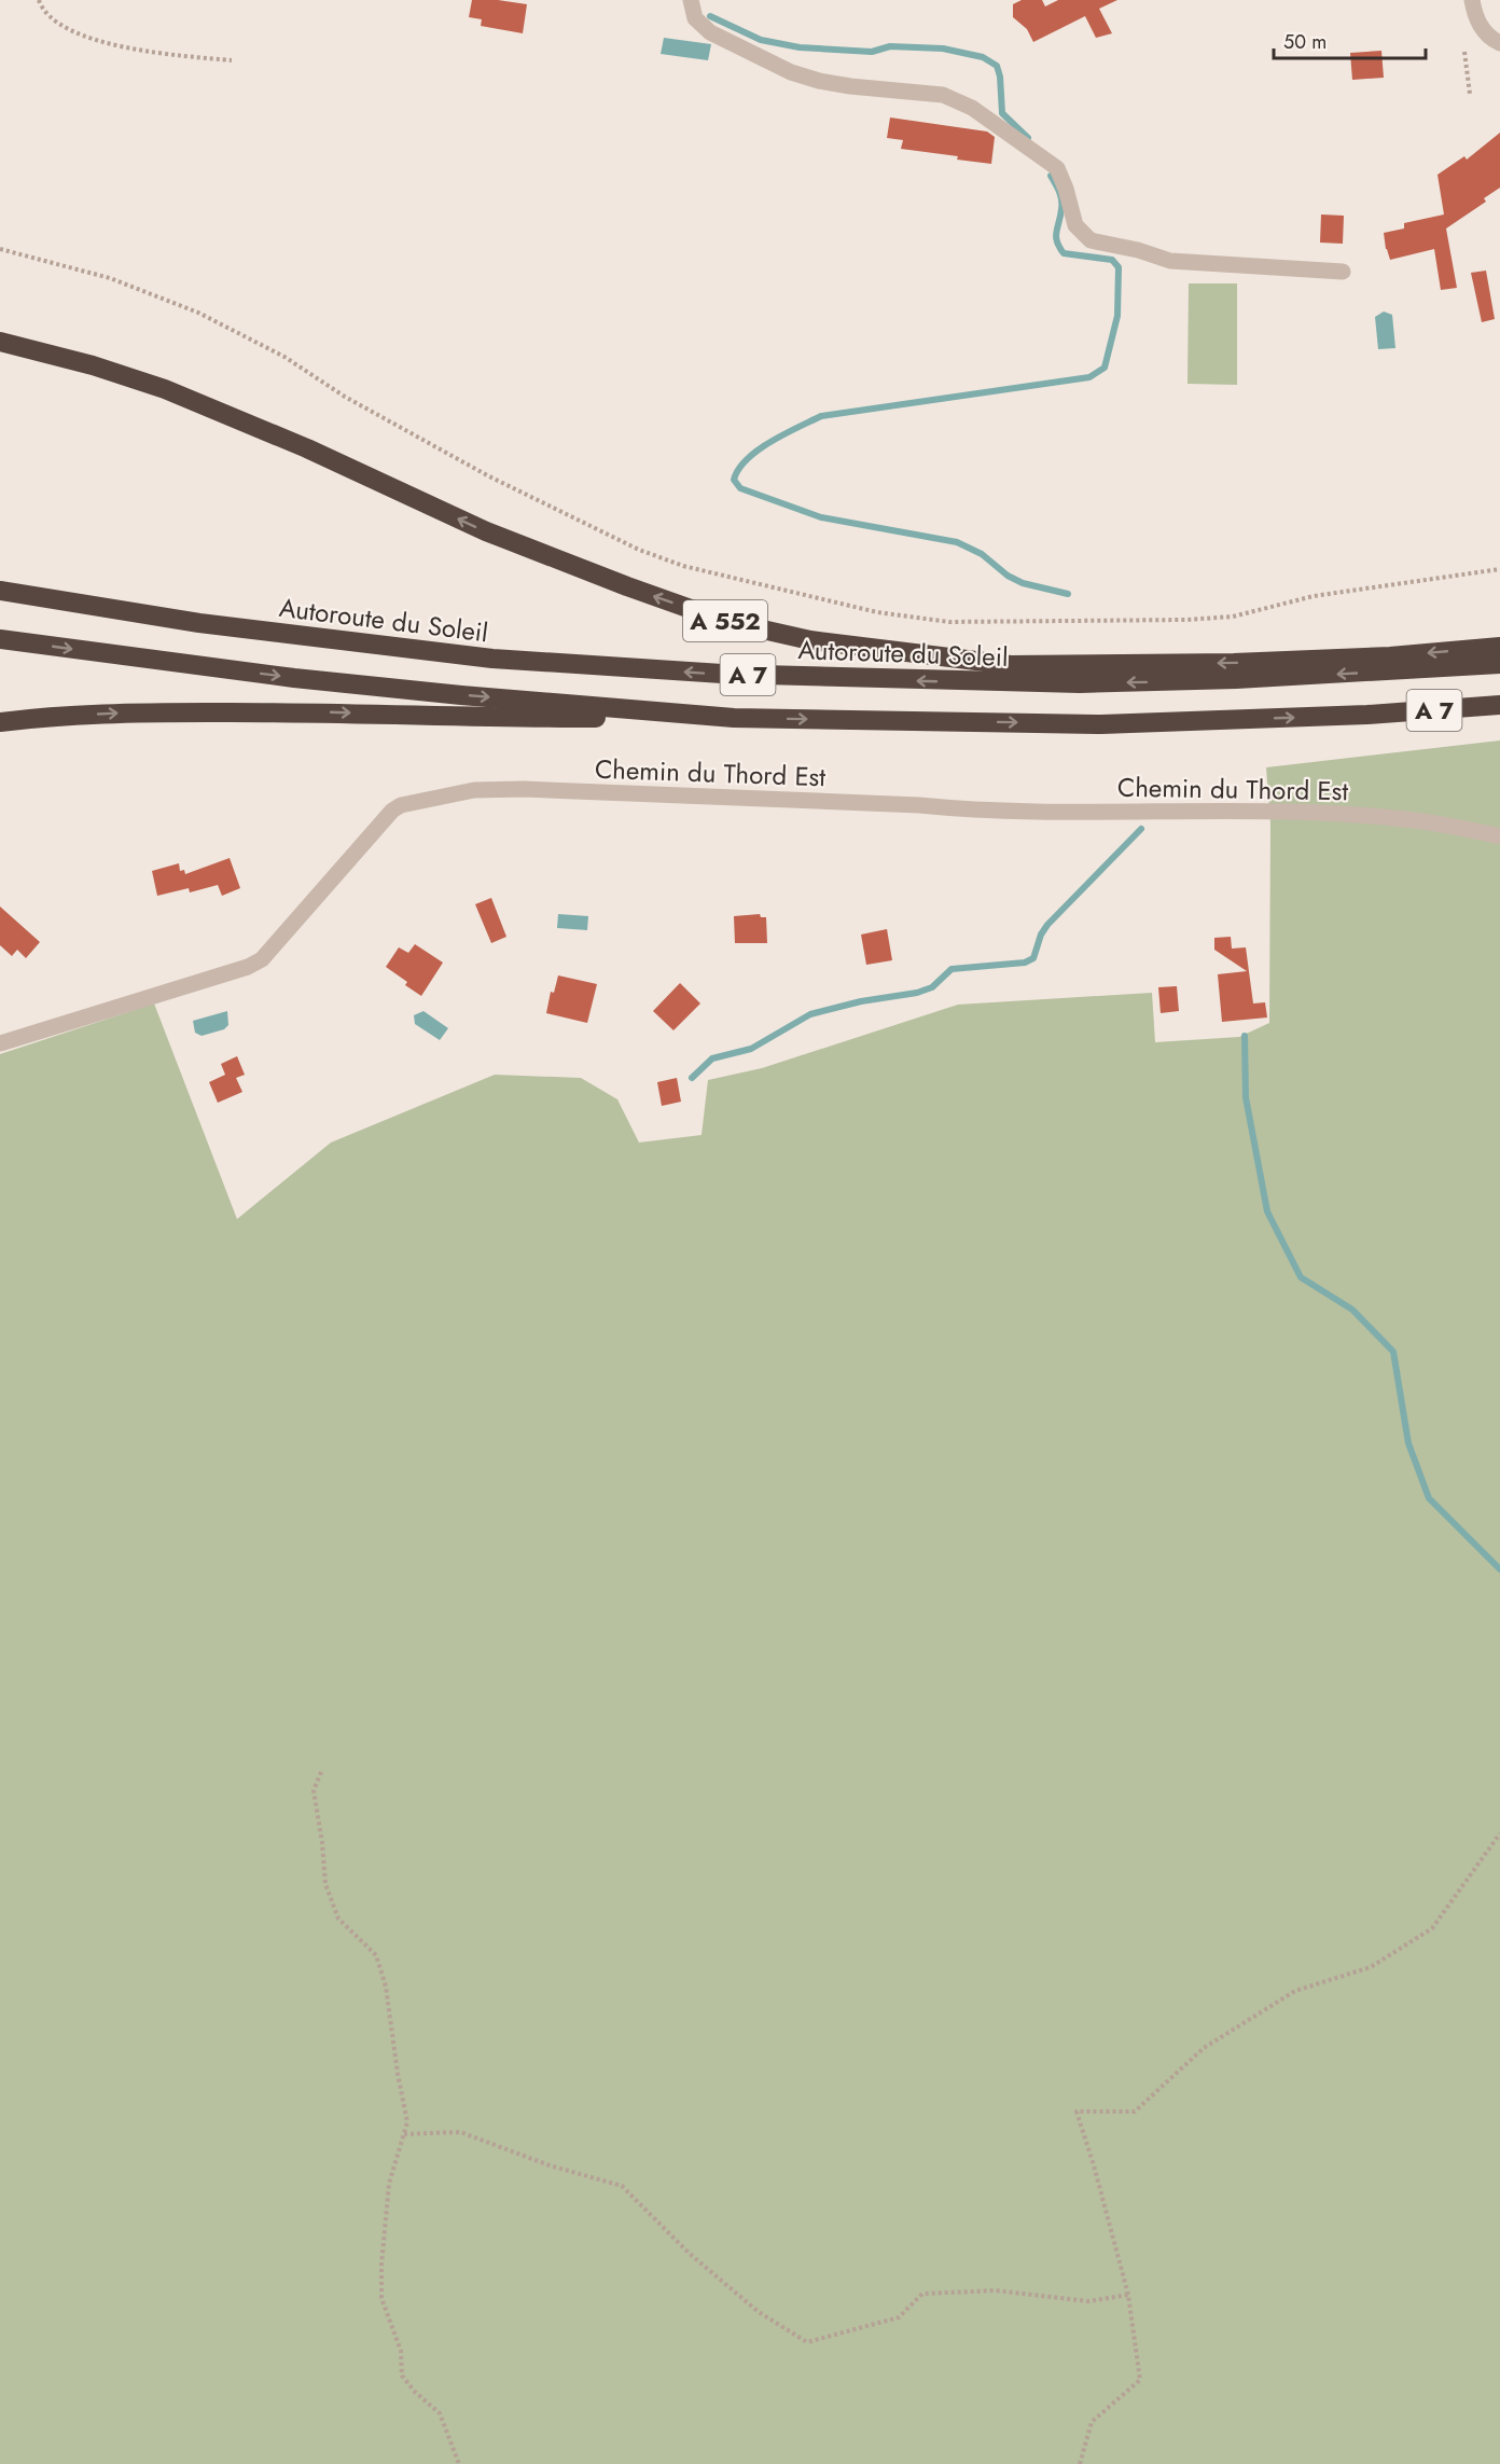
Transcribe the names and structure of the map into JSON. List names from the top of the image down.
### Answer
{
  "streets": {
    "highway": ["Autoroute du Soleil", "A 552", "A 7"],
    "street": ["Chemin du Thord Est"]
  },
  "scale_bar": "50 m"
}
